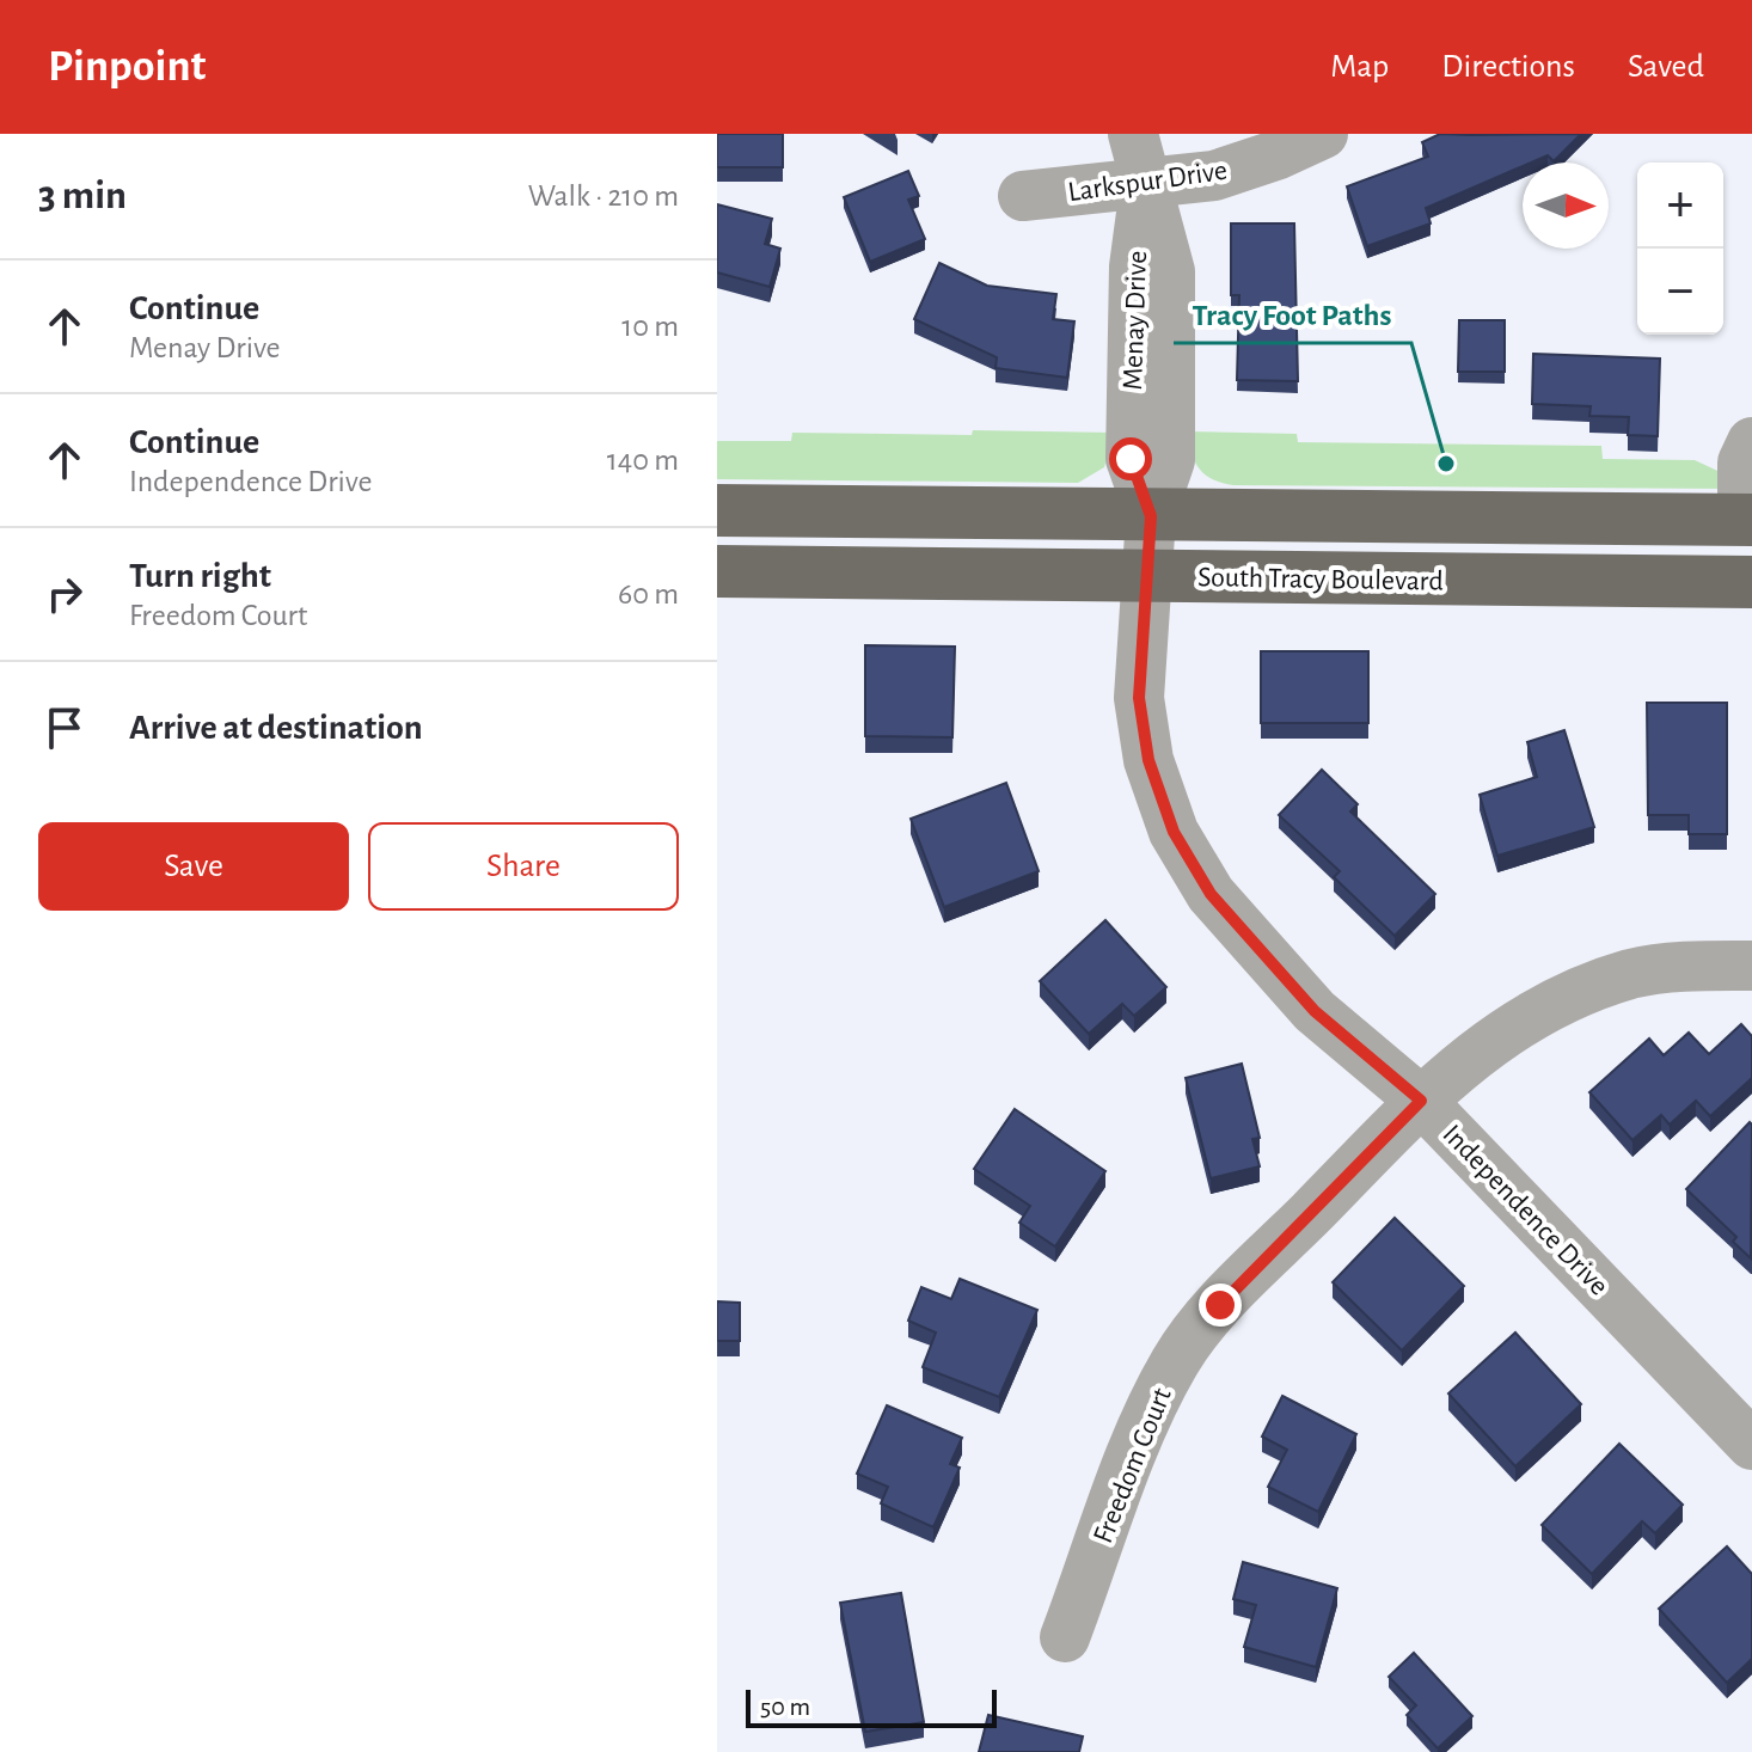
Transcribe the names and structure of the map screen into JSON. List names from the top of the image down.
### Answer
{
  "streets": {
    "main road": ["South Tracy Boulevard"],
    "street": [
      "Larkspur Drive",
      "Menay Drive",
      "Independence Drive",
      "Freedom Court"
    ]
  },
  "crossings": [
    ["Larkspur Drive", "Menay Drive"],
    ["Menay Drive", "Independence Drive"],
    ["South Tracy Boulevard", "Independence Drive"],
    ["Independence Drive", "Freedom Court"]
  ],
  "places": ["Tracy Foot Paths"],
  "scale_bar": "50 m",
  "north": "right",
  "page": {
    "header": "Pinpoint",
    "nav": ["Map", "Directions", "Saved"],
    "heading": ["3 min", "Walk · 210 m"],
    "map_buttons": ["+", "−"],
    "list": [
      ["Continue", "Menay Drive", "10 m"],
      ["Continue", "Independence Drive", "140 m"],
      ["Turn right", "Freedom Court", "60 m"],
      "Arrive at destination"
    ],
    "buttons": ["Save", "Share"],
    "scale": "50 m"
  }
}
